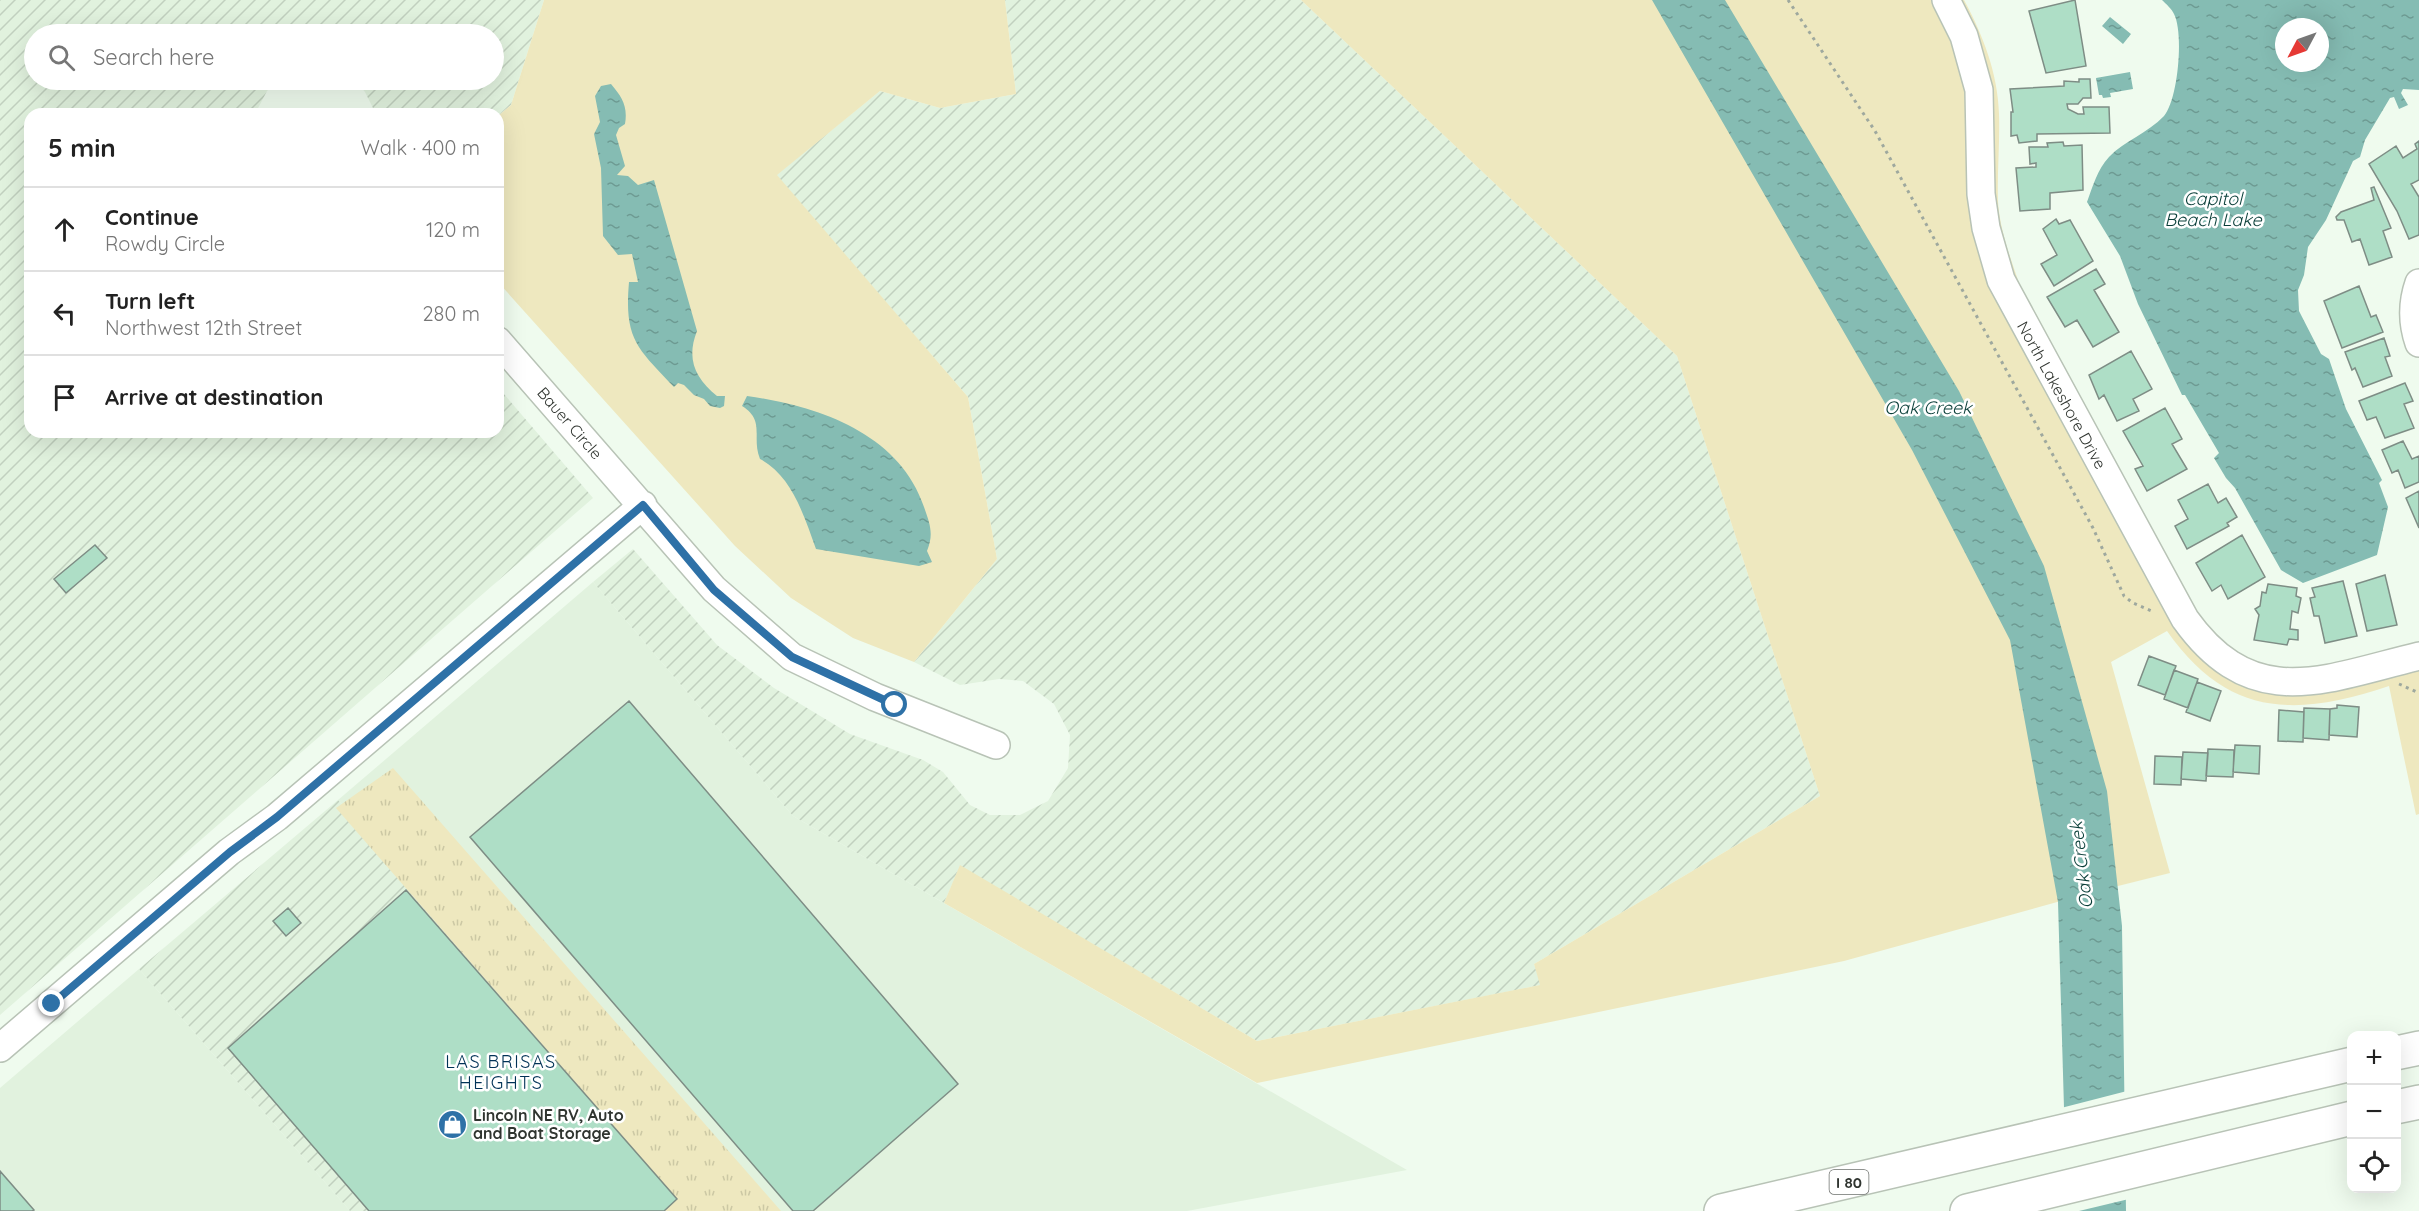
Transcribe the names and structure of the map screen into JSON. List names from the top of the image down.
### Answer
{
  "streets": {
    "highway": ["I 80"],
    "street": ["North Lakeshore Drive", "Bauer Circle"]
  },
  "districts": ["LAS BRISAS HEIGHTS"],
  "water": ["Capitol Beach Lake", "Oak Creek"],
  "places": {
    "shop": ["Lincoln NE RV, Auto and Boat Storage"]
  },
  "north": "bottom left",
  "page": {
    "search": "Search here",
    "heading": ["5 min", "Walk · 400 m"],
    "list": [
      ["Continue", "Rowdy Circle", "120 m"],
      ["Turn left", "Northwest 12th Street", "280 m"],
      "Arrive at destination"
    ],
    "map_buttons": ["+", "−"]
  }
}
